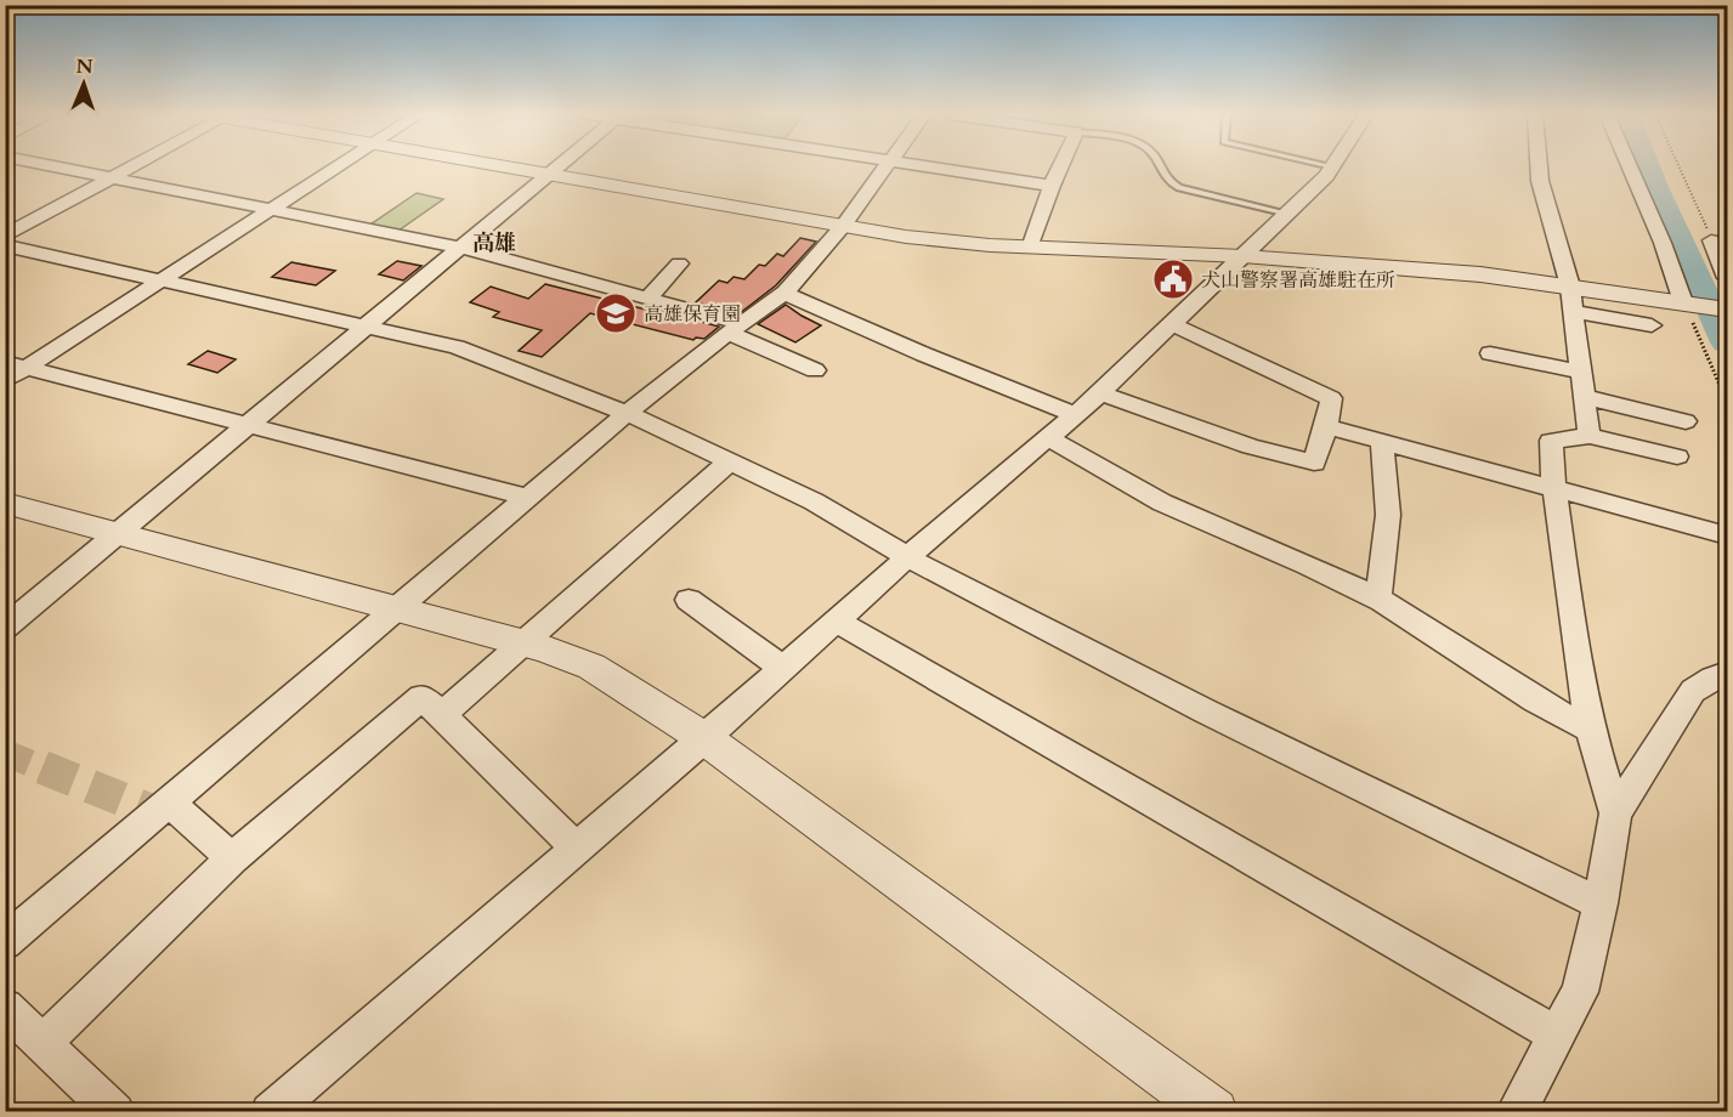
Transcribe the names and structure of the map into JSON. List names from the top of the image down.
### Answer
{
  "districts": ["高雄"],
  "places": {
    "public building": ["犬山警察署高雄駐在所"],
    "school or university": ["高雄保育園"]
  },
  "north": "top"
}
